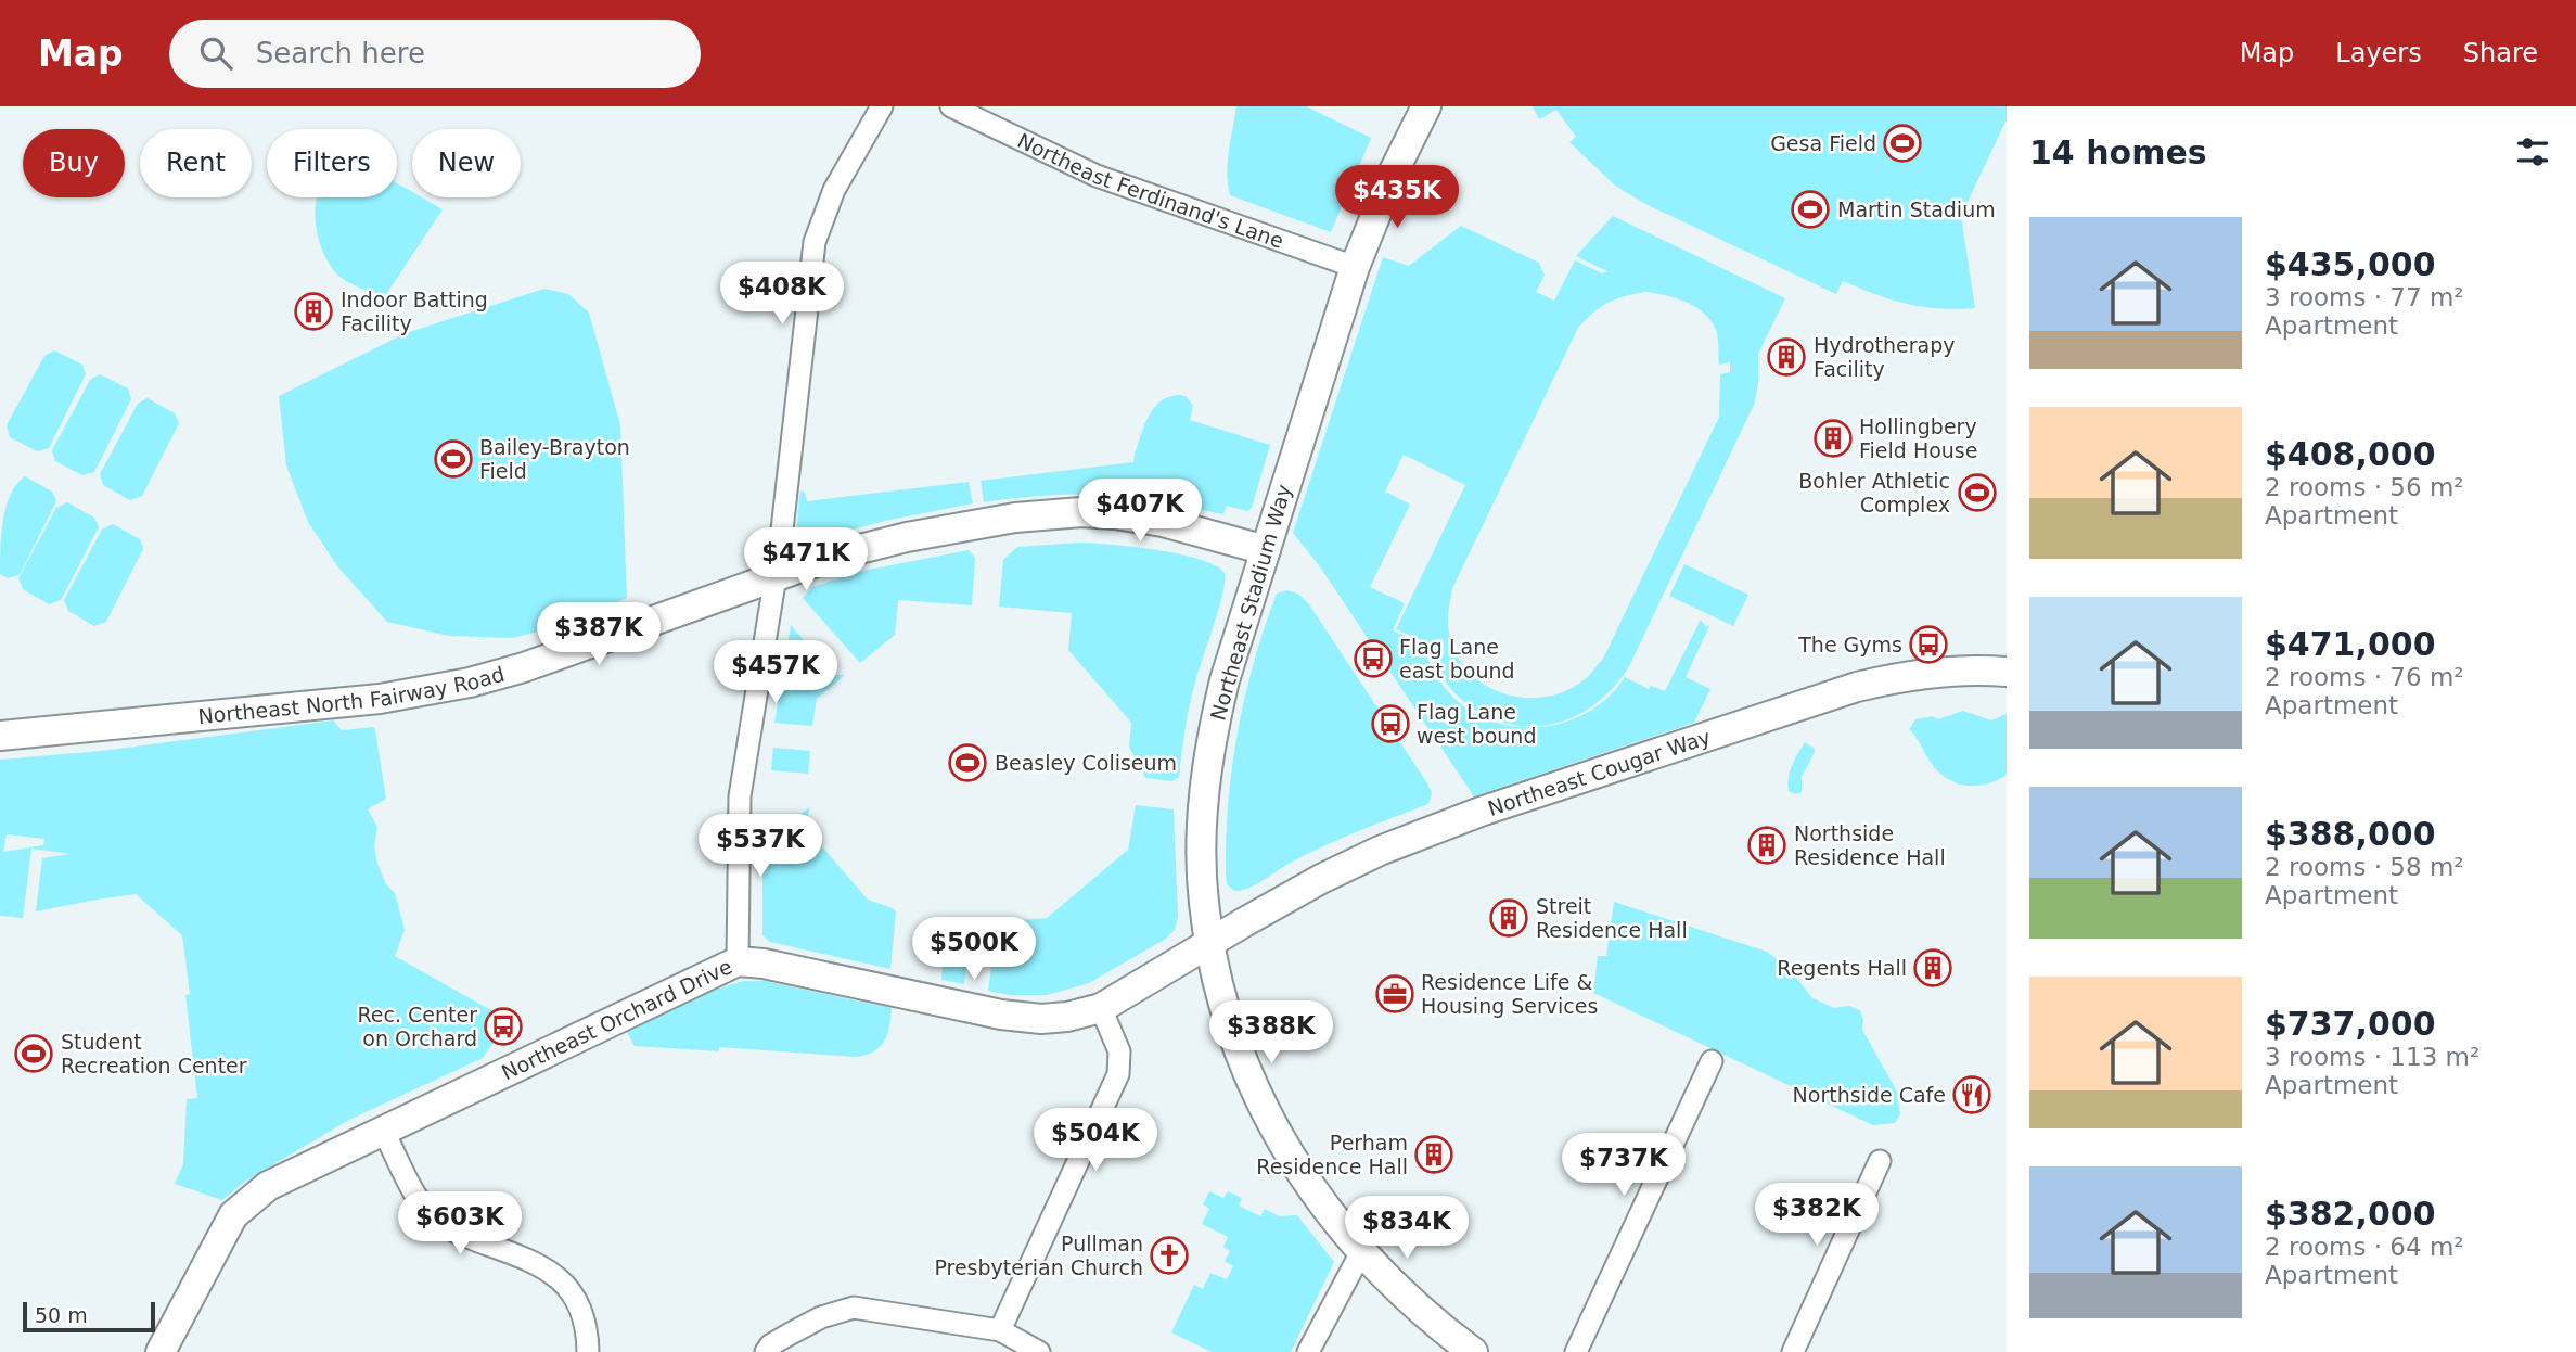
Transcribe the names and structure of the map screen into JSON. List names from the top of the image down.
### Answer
{
  "streets": {
    "street": [
      "Northeast Ferdinand's Lane",
      "Northeast Stadium Way",
      "Northeast North Fairway Road",
      "Northeast Cougar Way",
      "Northeast Orchard Drive"
    ]
  },
  "crossings": [
    ["Northeast Ferdinand's Lane", "Northeast Stadium Way"],
    ["Northeast Stadium Way", "Northeast North Fairway Road"],
    ["Northeast Stadium Way", "Northeast Cougar Way"],
    ["Northeast Stadium Way", "Northeast Orchard Drive"],
    ["Northeast Cougar Way", "Northeast Orchard Drive"]
  ],
  "places": {
    "sports": [
      "Gesa Field",
      "Martin Stadium",
      "Bailey-Brayton Field",
      "Bohler Athletic Complex",
      "Beasley Coliseum",
      "Student Recreation Center"
    ],
    "building": [
      "Indoor Batting Facility",
      "Hydrotherapy Facility",
      "Hollingbery Field House",
      "Northside Residence Hall",
      "Streit Residence Hall",
      "Regents Hall",
      "Perham Residence Hall"
    ],
    "bus stop": [
      "The Gyms",
      "Flag Lane east bound",
      "Flag Lane west bound",
      "Rec. Center on Orchard"
    ],
    "office": ["Residence Life & Housing Services"],
    "restaurant": ["Northside Cafe"],
    "church": ["Pullman Presbyterian Church"]
  },
  "scale_bar": "50 m",
  "page": {
    "header": "Map",
    "search": "Search here",
    "nav": ["Map", "Layers", "Share"],
    "heading": "14 homes",
    "chip": [
      "Buy",
      "Rent",
      "Filters",
      "New"
    ],
    "price": [
      "$435K",
      "$408K",
      "$407K",
      "$471K",
      "$387K",
      "$457K",
      "$537K",
      "$500K",
      "$388K",
      "$504K",
      "$737K",
      "$382K",
      "$603K",
      "$834K"
    ],
    "list": [
      {
        "name": "$435,000",
        "note": "3 rooms · 77 m² · Apartment"
      },
      {
        "name": "$408,000",
        "note": "2 rooms · 56 m² · Apartment"
      },
      {
        "name": "$471,000",
        "note": "2 rooms · 76 m² · Apartment"
      },
      {
        "name": "$388,000",
        "note": "2 rooms · 58 m² · Apartment"
      },
      {
        "name": "$737,000",
        "note": "3 rooms · 113 m² · Apartment"
      },
      {
        "name": "$382,000",
        "note": "2 rooms · 64 m² · Apartment"
      }
    ],
    "scale": "50 m"
  }
}
